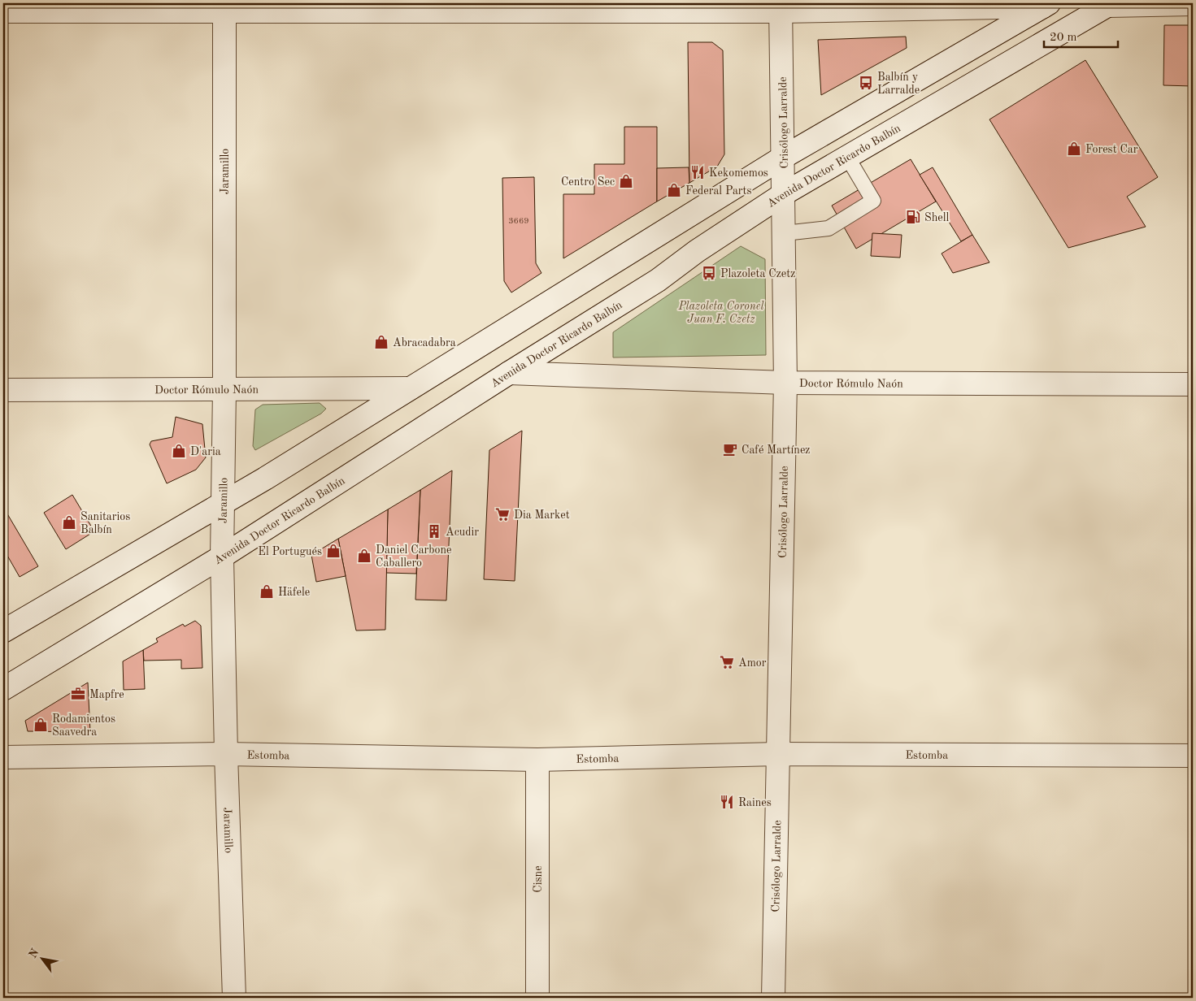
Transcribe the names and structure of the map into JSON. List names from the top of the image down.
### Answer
{
  "streets": {
    "street": [
      "Crisólogo Larralde",
      "Avenida Doctor Ricardo Balbín",
      "Jaramillo",
      "Doctor Rómulo Naón",
      "Estomba",
      "Cisne"
    ]
  },
  "crossings": [
    ["Crisólogo Larralde", "Avenida Doctor Ricardo Balbín"],
    ["Crisólogo Larralde", "Doctor Rómulo Naón"],
    ["Crisólogo Larralde", "Estomba"],
    ["Avenida Doctor Ricardo Balbín", "Jaramillo"],
    ["Avenida Doctor Ricardo Balbín", "Doctor Rómulo Naón"],
    ["Jaramillo", "Doctor Rómulo Naón"],
    ["Jaramillo", "Estomba"],
    ["Estomba", "Cisne"]
  ],
  "parks": ["Plazoleta Coronel Juan F. Czetz"],
  "places": {
    "bus stop": ["Balbín y Larralde", "Plazoleta Czetz"],
    "shop": [
      "Forest Car",
      "Centro Sec",
      "Federal Parts",
      "Abracadabra",
      "D'aria",
      "Sanitarios Balbín",
      "El Portugués",
      "Daniel Carbone Caballero",
      "Häfele",
      "Rodamientos Saavedra"
    ],
    "restaurant": ["Kekomemos", "Raines"],
    "fuel station": ["Shell"],
    "cafe": ["Café Martínez"],
    "supermarket": ["Dia Market", "Amor"],
    "building": ["Acudir"],
    "office": ["Mapfre"]
  },
  "house_numbers": ["3669"],
  "scale_bar": "20 m",
  "north": "top left"
}
